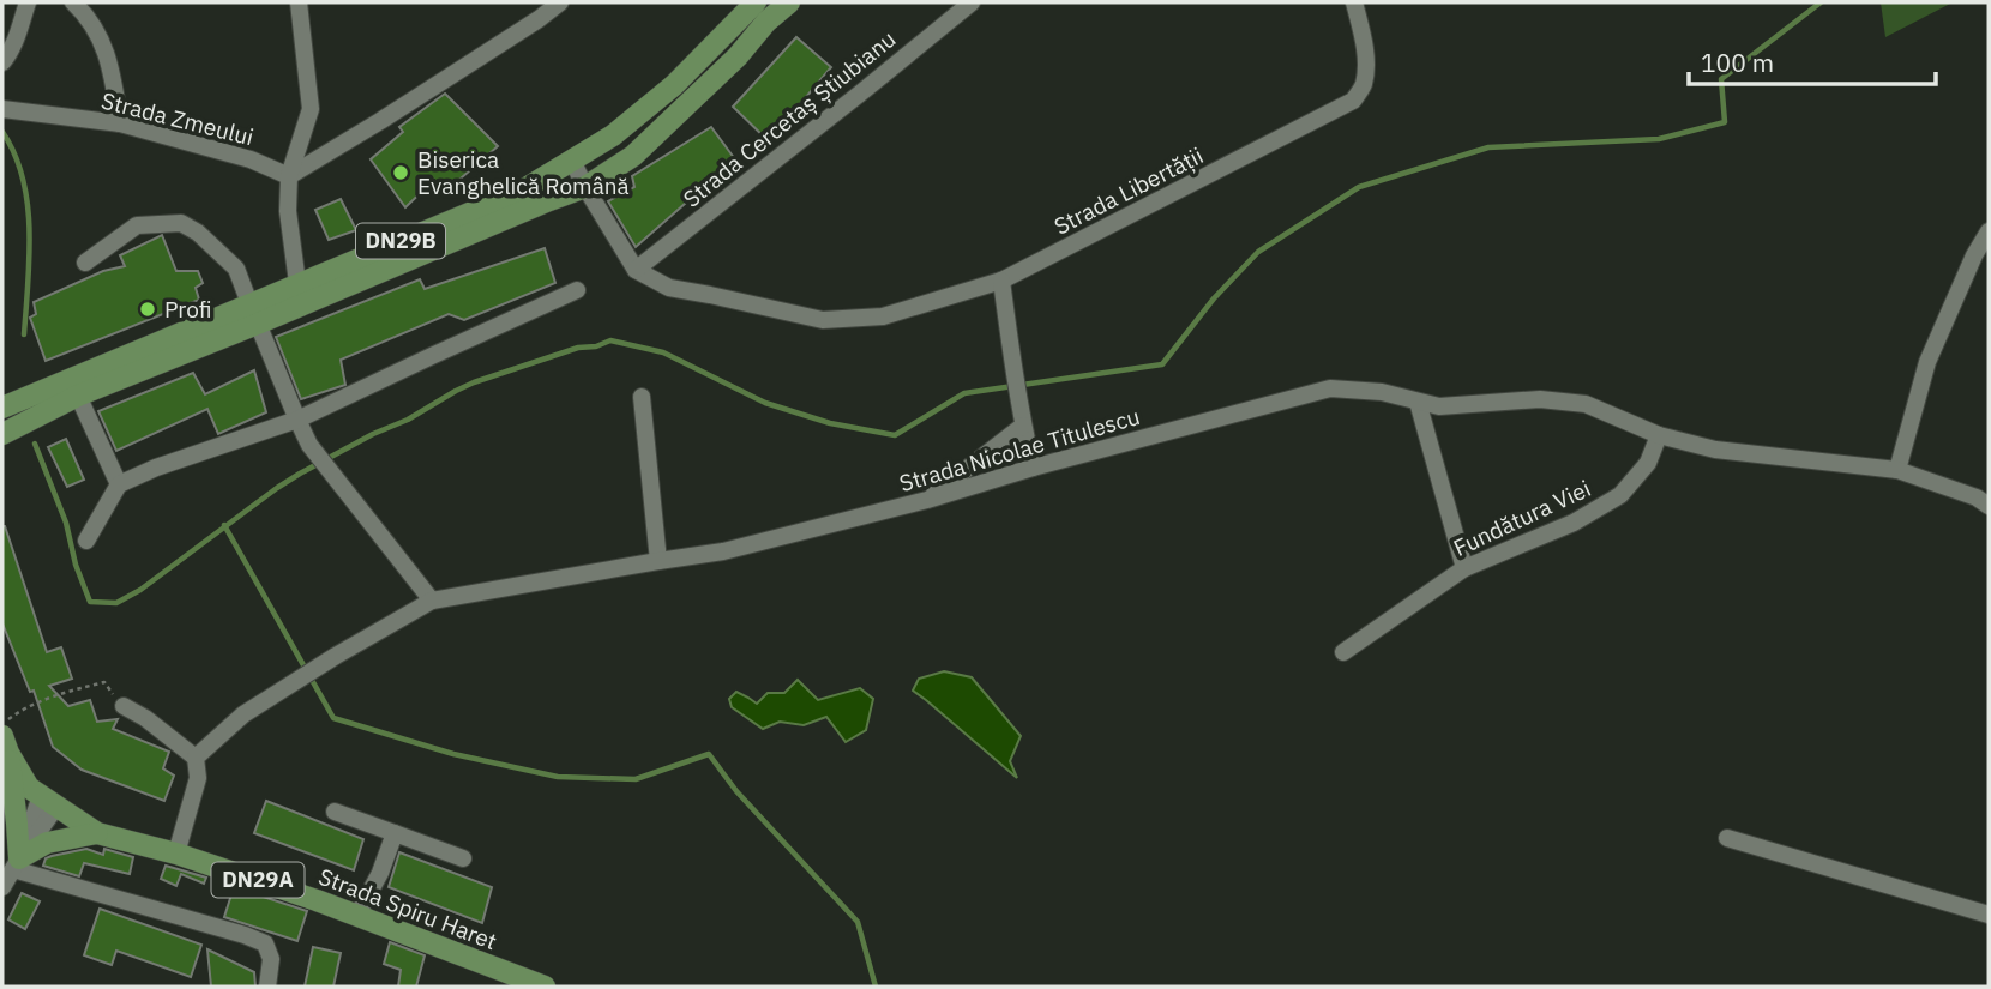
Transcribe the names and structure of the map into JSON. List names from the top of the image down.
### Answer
{
  "streets": {
    "main road": ["DN29B", "DN29A", "Strada Spiru Haret"],
    "street": [
      "Strada Zmeului",
      "Strada Cercetaș Știubianu",
      "Strada Libertății",
      "Strada Nicolae Titulescu",
      "Fundătura Viei"
    ]
  },
  "crossings": [
    ["Strada Cercetaș Știubianu", "Strada Libertății"],
    ["Strada Nicolae Titulescu", "Fundătura Viei"]
  ],
  "places": ["Biserica Evanghelică Română", "Profi"],
  "scale_bar": "100 m"
}
